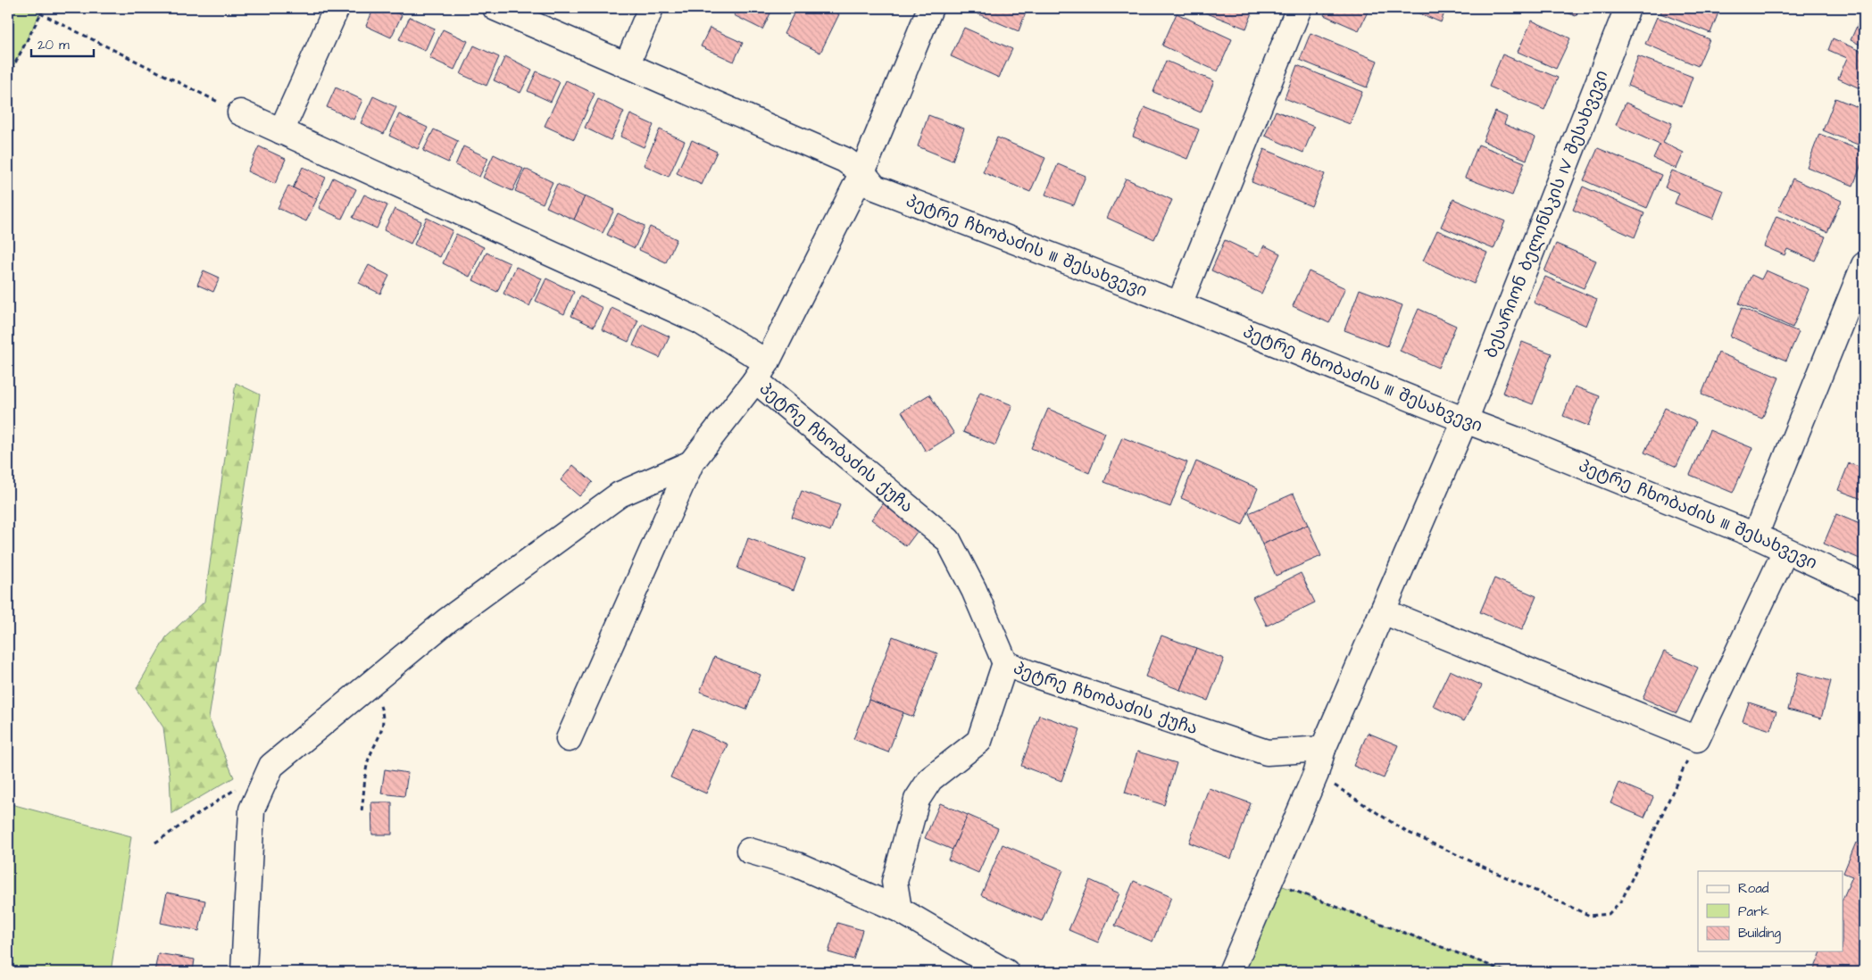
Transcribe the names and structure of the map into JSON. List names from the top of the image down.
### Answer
{
  "streets": {
    "street": ["ბესარიონ ბელინსკის IV შესახვევი", "პეტრე ჩხობაძის III შესახვევი", "პეტრე ჩხობაძის ქუჩა"]
  },
  "crossings": [
    ["ბესარიონ ბელინსკის IV შესახვევი", "პეტრე ჩხობაძის III შესახვევი"],
    ["პეტრე ჩხობაძის III შესახვევი", "პეტრე ჩხობაძის ქუჩა"]
  ],
  "legend": ["Road", "Park", "Building"],
  "scale_bar": "20 m"
}
